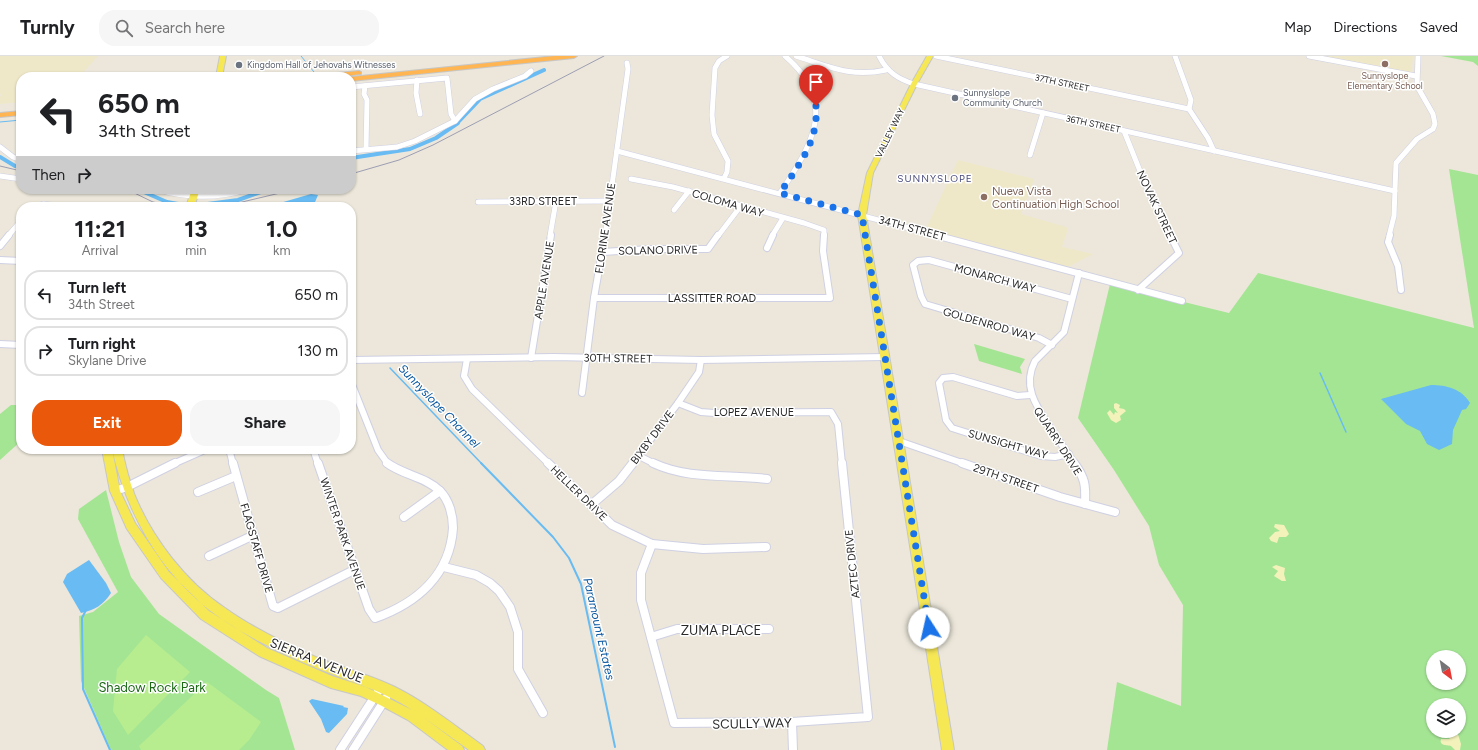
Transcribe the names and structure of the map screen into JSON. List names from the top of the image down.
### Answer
{
  "streets": {
    "main road": ["VALLEY WAY", "SIERRA AVENUE"],
    "street": [
      "37TH STREET",
      "36TH STREET",
      "33RD STREET",
      "COLOMA WAY",
      "NOVAK STREET",
      "FLORINE AVENUE",
      "34TH STREET",
      "SOLANO DRIVE",
      "MONARCH WAY",
      "APPLE AVENUE",
      "LASSITTER ROAD",
      "GOLDENROD WAY",
      "30TH STREET",
      "LOPEZ AVENUE",
      "BIXBY DRIVE",
      "QUARRY DRIVE",
      "SUNSIGHT WAY",
      "29TH STREET",
      "HELLER DRIVE",
      "WINTER PARK AVENUE",
      "FLAGSTAFF DRIVE",
      "AZTEC DRIVE",
      "ZUMA PLACE",
      "SCULLY WAY"
    ]
  },
  "crossings": [
    ["36TH STREET", "VALLEY WAY"],
    ["36TH STREET", "NOVAK STREET"],
    ["VALLEY WAY", "34TH STREET"],
    ["VALLEY WAY", "30TH STREET"],
    ["VALLEY WAY", "29TH STREET"],
    ["33RD STREET", "FLORINE AVENUE"],
    ["33RD STREET", "APPLE AVENUE"],
    ["COLOMA WAY", "SOLANO DRIVE"],
    ["COLOMA WAY", "LASSITTER ROAD"],
    ["NOVAK STREET", "34TH STREET"],
    ["FLORINE AVENUE", "34TH STREET"],
    ["FLORINE AVENUE", "SOLANO DRIVE"],
    ["FLORINE AVENUE", "LASSITTER ROAD"],
    ["FLORINE AVENUE", "30TH STREET"],
    ["34TH STREET", "QUARRY DRIVE"],
    ["MONARCH WAY", "GOLDENROD WAY"],
    ["MONARCH WAY", "QUARRY DRIVE"],
    ["APPLE AVENUE", "30TH STREET"],
    ["GOLDENROD WAY", "QUARRY DRIVE"],
    ["30TH STREET", "BIXBY DRIVE"],
    ["30TH STREET", "HELLER DRIVE"],
    ["LOPEZ AVENUE", "BIXBY DRIVE"],
    ["LOPEZ AVENUE", "AZTEC DRIVE"],
    ["BIXBY DRIVE", "HELLER DRIVE"],
    ["QUARRY DRIVE", "SUNSIGHT WAY"],
    ["QUARRY DRIVE", "29TH STREET"],
    ["WINTER PARK AVENUE", "FLAGSTAFF DRIVE"],
    ["AZTEC DRIVE", "SCULLY WAY"],
    ["ZUMA PLACE", "SCULLY WAY"]
  ],
  "districts": ["SUNNYSLOPE"],
  "water": ["Sunnyslope Channel", "Paramount Estates"],
  "parks": ["Shadow Rock Park"],
  "places": [
    "Sunnyslope Elementary School",
    "Kingdom Hall of Jehovahs Witnesses",
    "Sunnyslope Community Church",
    "Nueva Vista Continuation High School"
  ],
  "north": "bottom right",
  "page": {
    "header": "Turnly",
    "search": "Search here",
    "nav": ["Map", "Directions", "Saved"],
    "turn": ["650 m", "34th Street"],
    "then": "Then",
    "eta": [
      "11:21",
      "Arrival",
      "13",
      "min",
      "1.0",
      "km"
    ],
    "list": [
      {
        "name": "Turn left",
        "note": "34th Street",
        "value": "650 m"
      },
      {
        "name": "Turn right",
        "note": "Skylane Drive",
        "value": "130 m"
      }
    ],
    "buttons": ["Exit", "Share"]
  }
}
